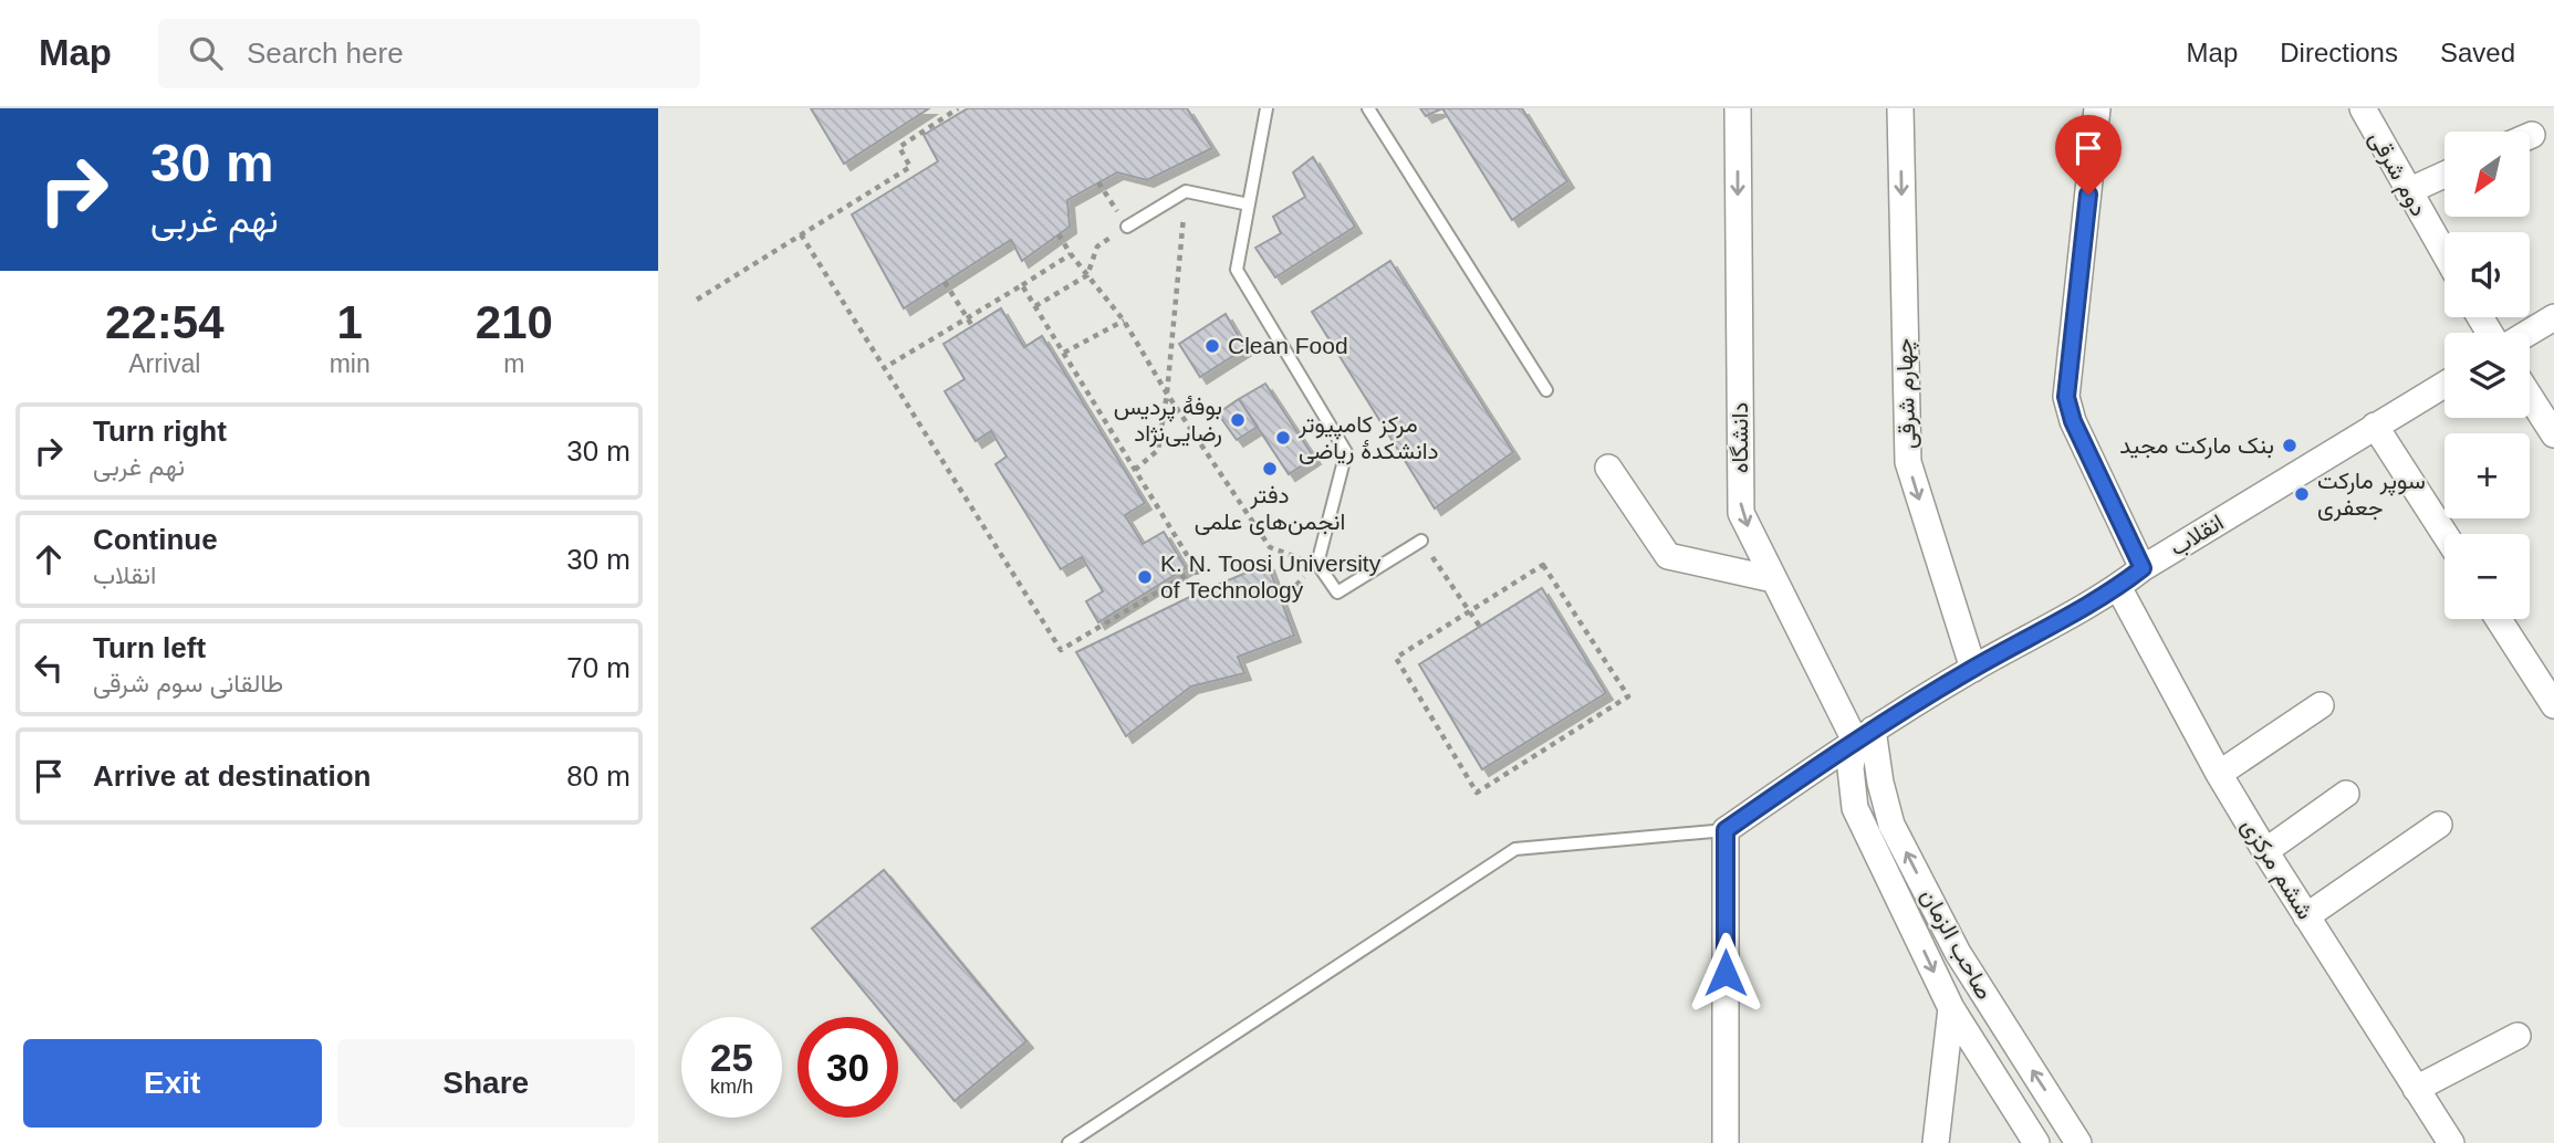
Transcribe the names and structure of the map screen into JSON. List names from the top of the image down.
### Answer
{
  "streets": {
    "street": [
      "دوم شرقی",
      "چهارم شرقی",
      "دانشگاه",
      "انقلاب",
      "ششم مرکزی",
      "صاحب الزمان"
    ]
  },
  "crossings": [
    ["چهارم شرقی", "انقلاب"],
    ["دانشگاه", "انقلاب"],
    ["دانشگاه", "صاحب الزمان"],
    ["انقلاب", "ششم مرکزی"],
    ["انقلاب", "صاحب الزمان"]
  ],
  "one_way": ["دانشگاه"],
  "places": [
    "Clean Food",
    "بوفهٔ پردیس رضایی‌نژاد",
    "مرکز کامپیوتر دانشکدهٔ ریاضی",
    "بنک‌ مارکت مجید",
    "دفتر انجمن‌های علمی",
    "سوپر مارکت جعفری",
    "K. N. Toosi University of Technology"
  ],
  "north": "bottom left",
  "page": {
    "header": "Map",
    "search": "Search here",
    "nav": ["Map", "Directions", "Saved"],
    "turn": ["30 m", "نهم غربی"],
    "map_buttons": ["+", "−"],
    "eta": [
      "22:54",
      "Arrival",
      "1",
      "min",
      "210",
      "m"
    ],
    "list": [
      {
        "name": "Turn right",
        "note": "نهم غربی",
        "value": "30 m"
      },
      {
        "name": "Continue",
        "note": "انقلاب",
        "value": "30 m"
      },
      {
        "name": "Turn left",
        "note": "طالقانی سوم شرقی",
        "value": "70 m"
      },
      {
        "name": "Arrive at destination",
        "value": "80 m"
      }
    ],
    "speed": "25 km/h",
    "limit": "30",
    "buttons": ["Exit", "Share"]
  }
}
